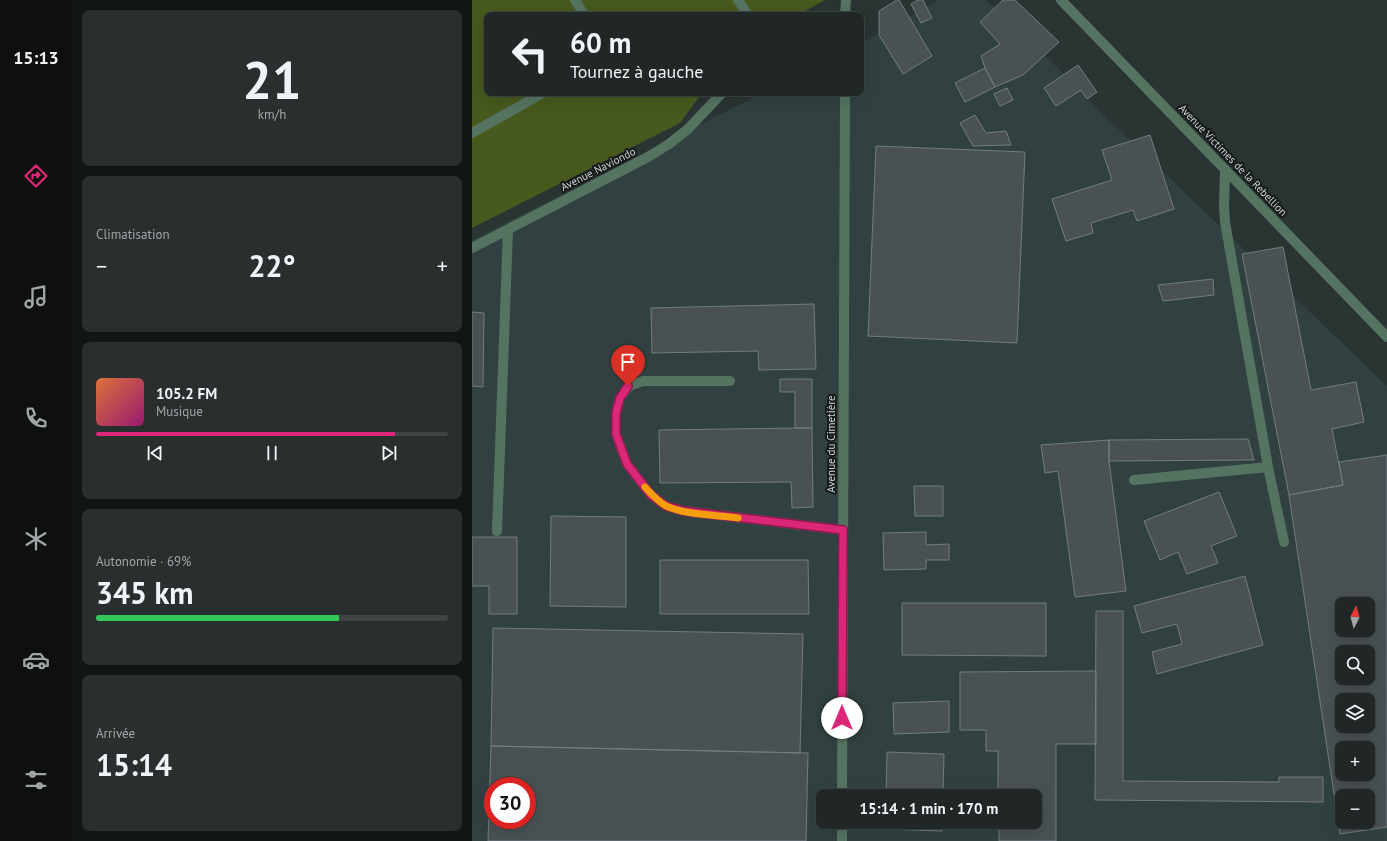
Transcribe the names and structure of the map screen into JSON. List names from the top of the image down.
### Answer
{
  "streets": {
    "street": ["Avenue Victimes de la Rebellion", "Avenue Naviondo", "Avenue du Cimetière"]
  },
  "north": "top",
  "page": {
    "tabs": "15:13",
    "tile": [
      ["21", "km/h"],
      "Climatisation",
      ["Autonomie · 69%", "345 km"],
      ["Arrivée", "15:14"]
    ],
    "turn": ["60 m", "Tournez à gauche"],
    "heat": ["−", "22°", "+"],
    "song": ["105.2 FM", "Musique"],
    "map_buttons": ["+", "−"],
    "limit": "30",
    "trip": "15:14 · 1 min · 170 m"
  }
}
